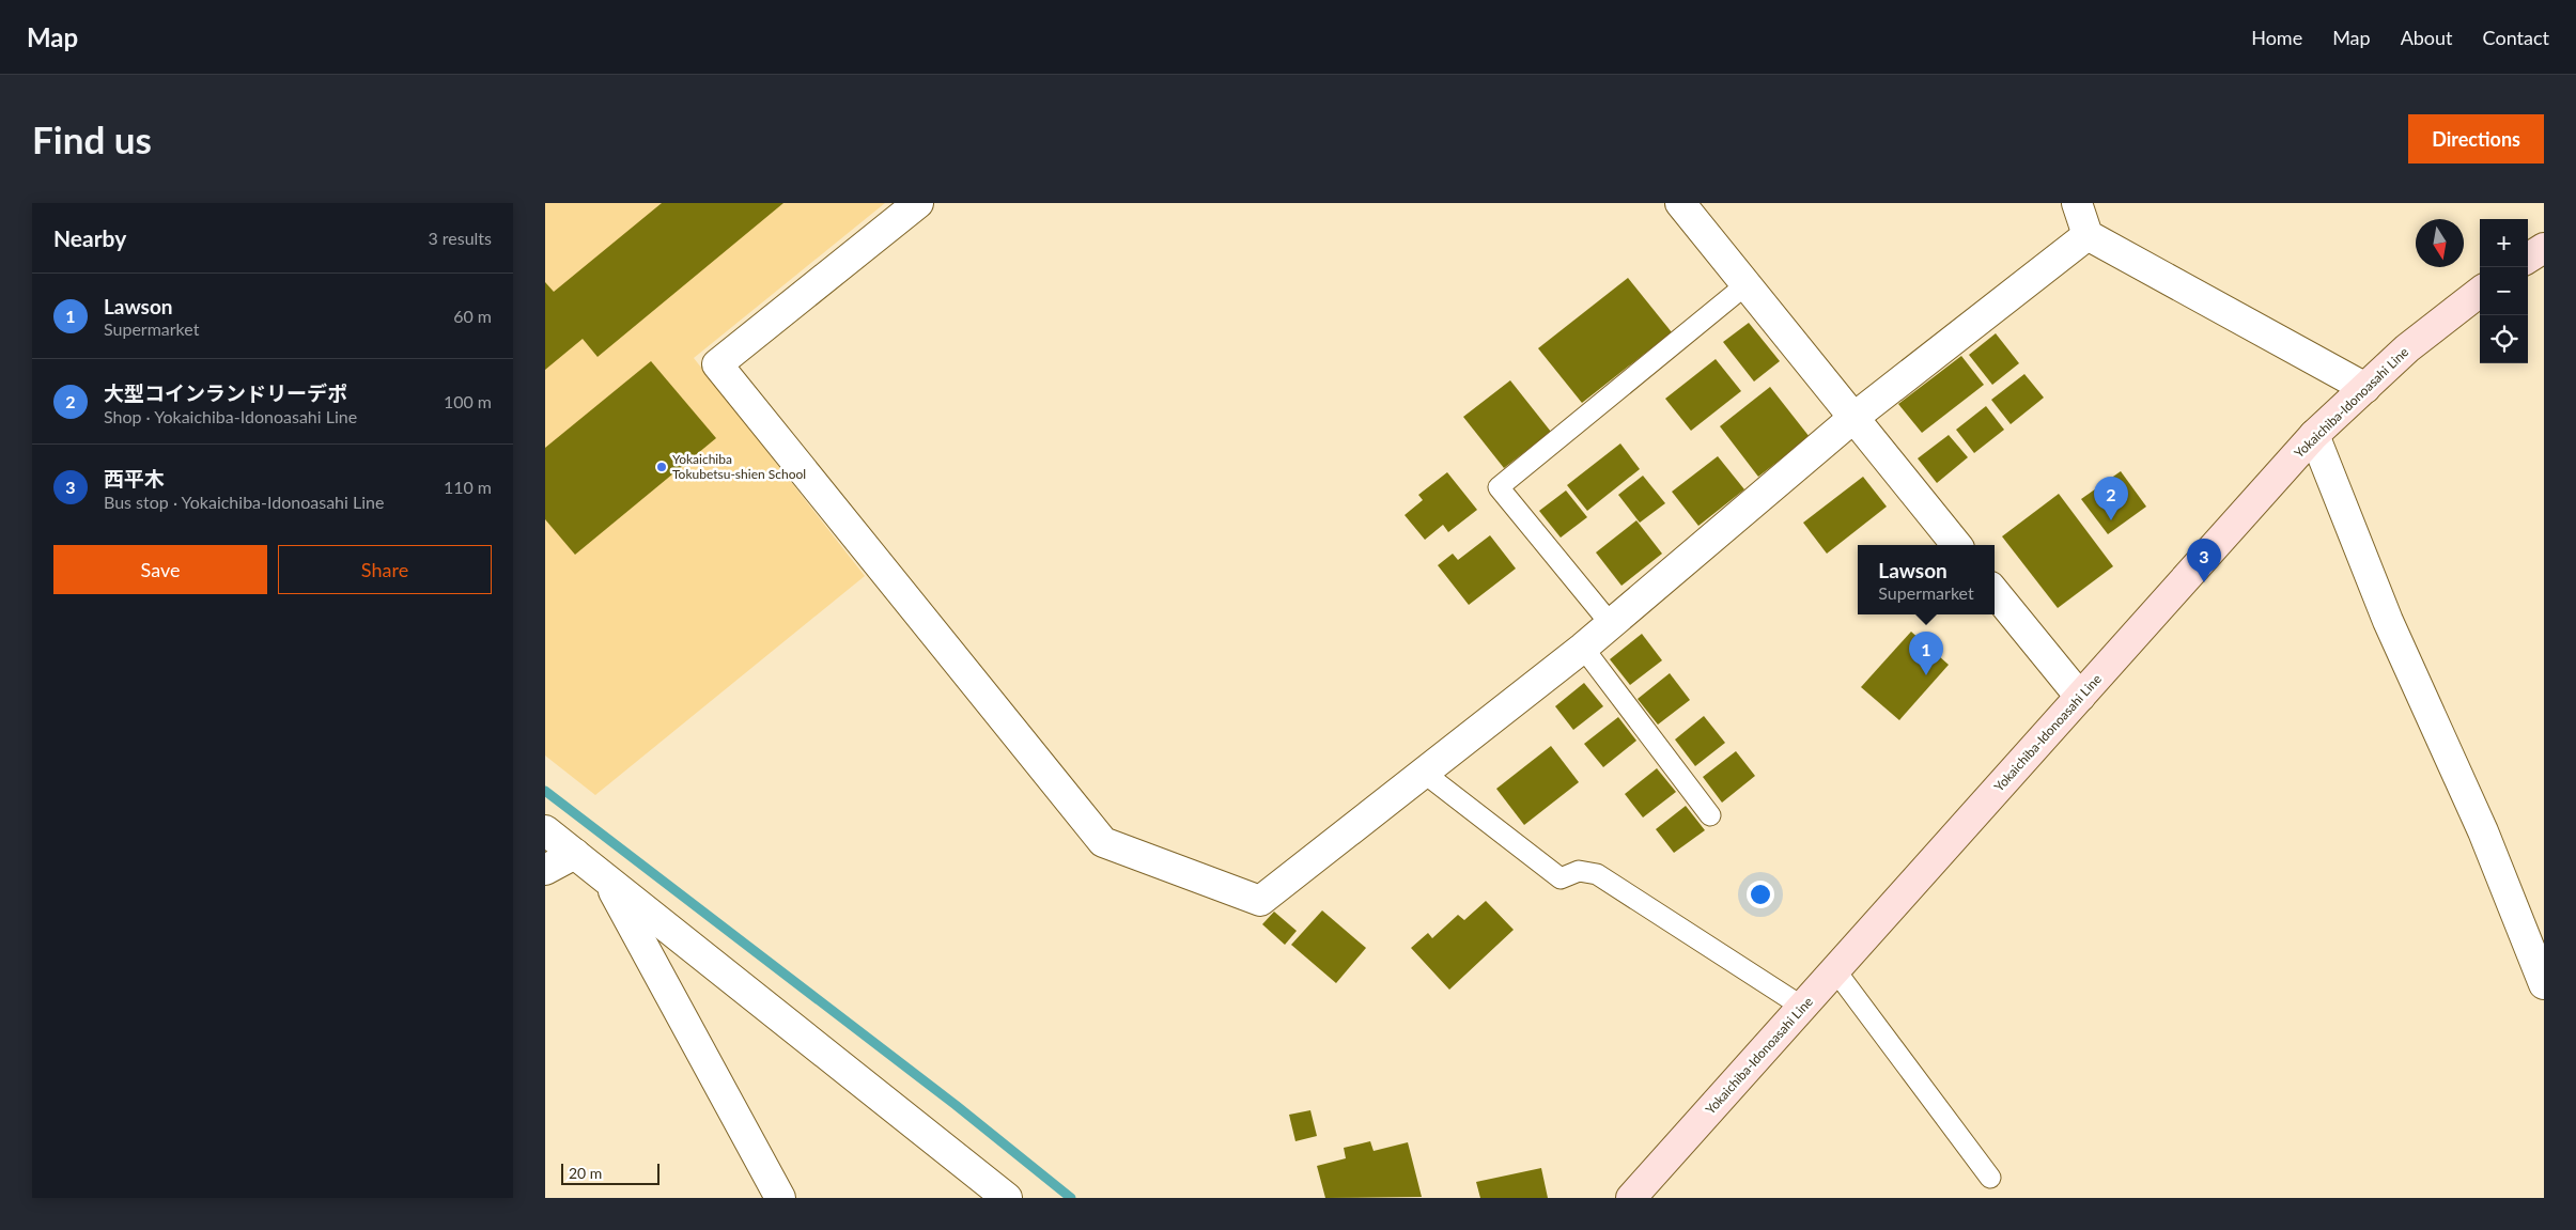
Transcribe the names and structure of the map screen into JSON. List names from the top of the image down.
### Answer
{
  "streets": {
    "main road": ["Yokaichiba-Idonoasahi Line"]
  },
  "places": ["Yokaichiba Tokubetsu-shien School"],
  "scale_bar": "20 m",
  "north": "bottom",
  "page": {
    "header": "Map",
    "nav": [
      "Home",
      "Map",
      "About",
      "Contact"
    ],
    "buttons": [
      "Directions",
      ["Save", "Share"]
    ],
    "title": "Find us",
    "heading": ["Nearby", "3 results"],
    "map_buttons": ["+", "−"],
    "list": [
      {
        "mark": "1",
        "name": "Lawson",
        "note": "Supermarket",
        "value": "60 m"
      },
      {
        "mark": "2",
        "name": "大型コインランドリーデポ",
        "note": "Shop · Yokaichiba-Idonoasahi Line",
        "value": "100 m"
      },
      {
        "mark": "3",
        "name": "西平木",
        "note": "Bus stop · Yokaichiba-Idonoasahi Line",
        "value": "110 m"
      }
    ],
    "pins": ["2", "3", "1"],
    "popup": ["Lawson", "Supermarket"],
    "scale": "20 m"
  }
}
